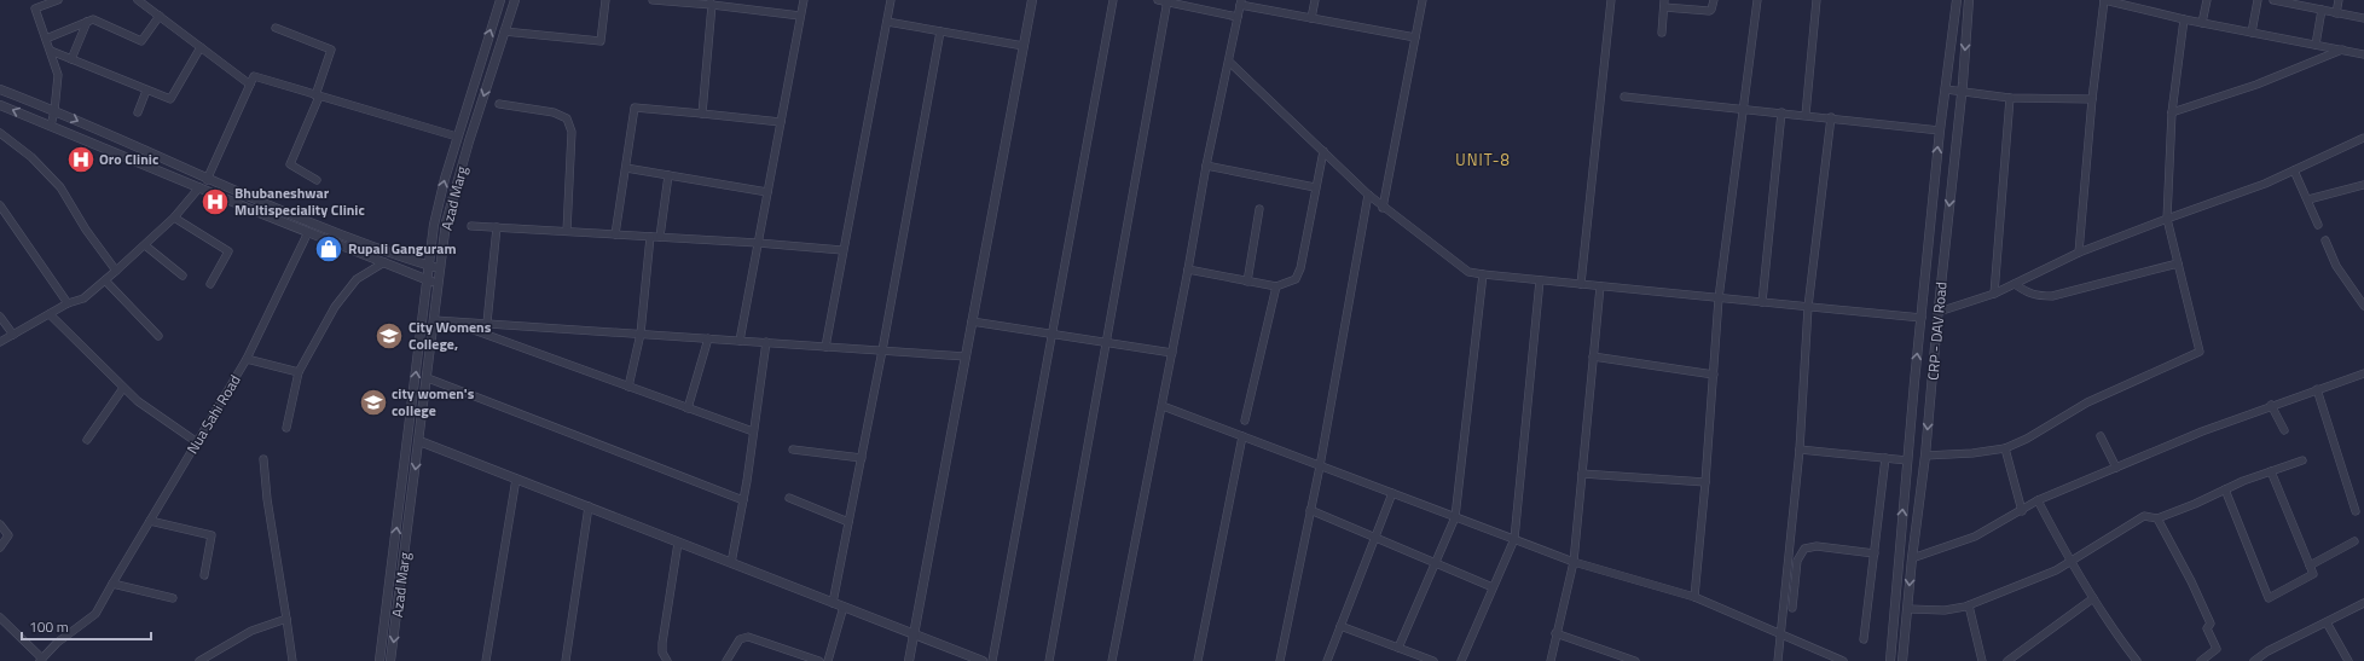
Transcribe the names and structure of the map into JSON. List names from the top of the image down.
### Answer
{
  "streets": {
    "street": ["Azad Marg", "CRP - DAV Road", "Nua Sahi Road"]
  },
  "districts": ["UNIT-8"],
  "places": {
    "hospital": ["Oro Clinic", "Bhubaneshwar Multispeciality Clinic"],
    "shop": ["Rupali Ganguram"],
    "school or university": ["City Womens College,", "city women's college"]
  },
  "scale_bar": "100 m"
}
